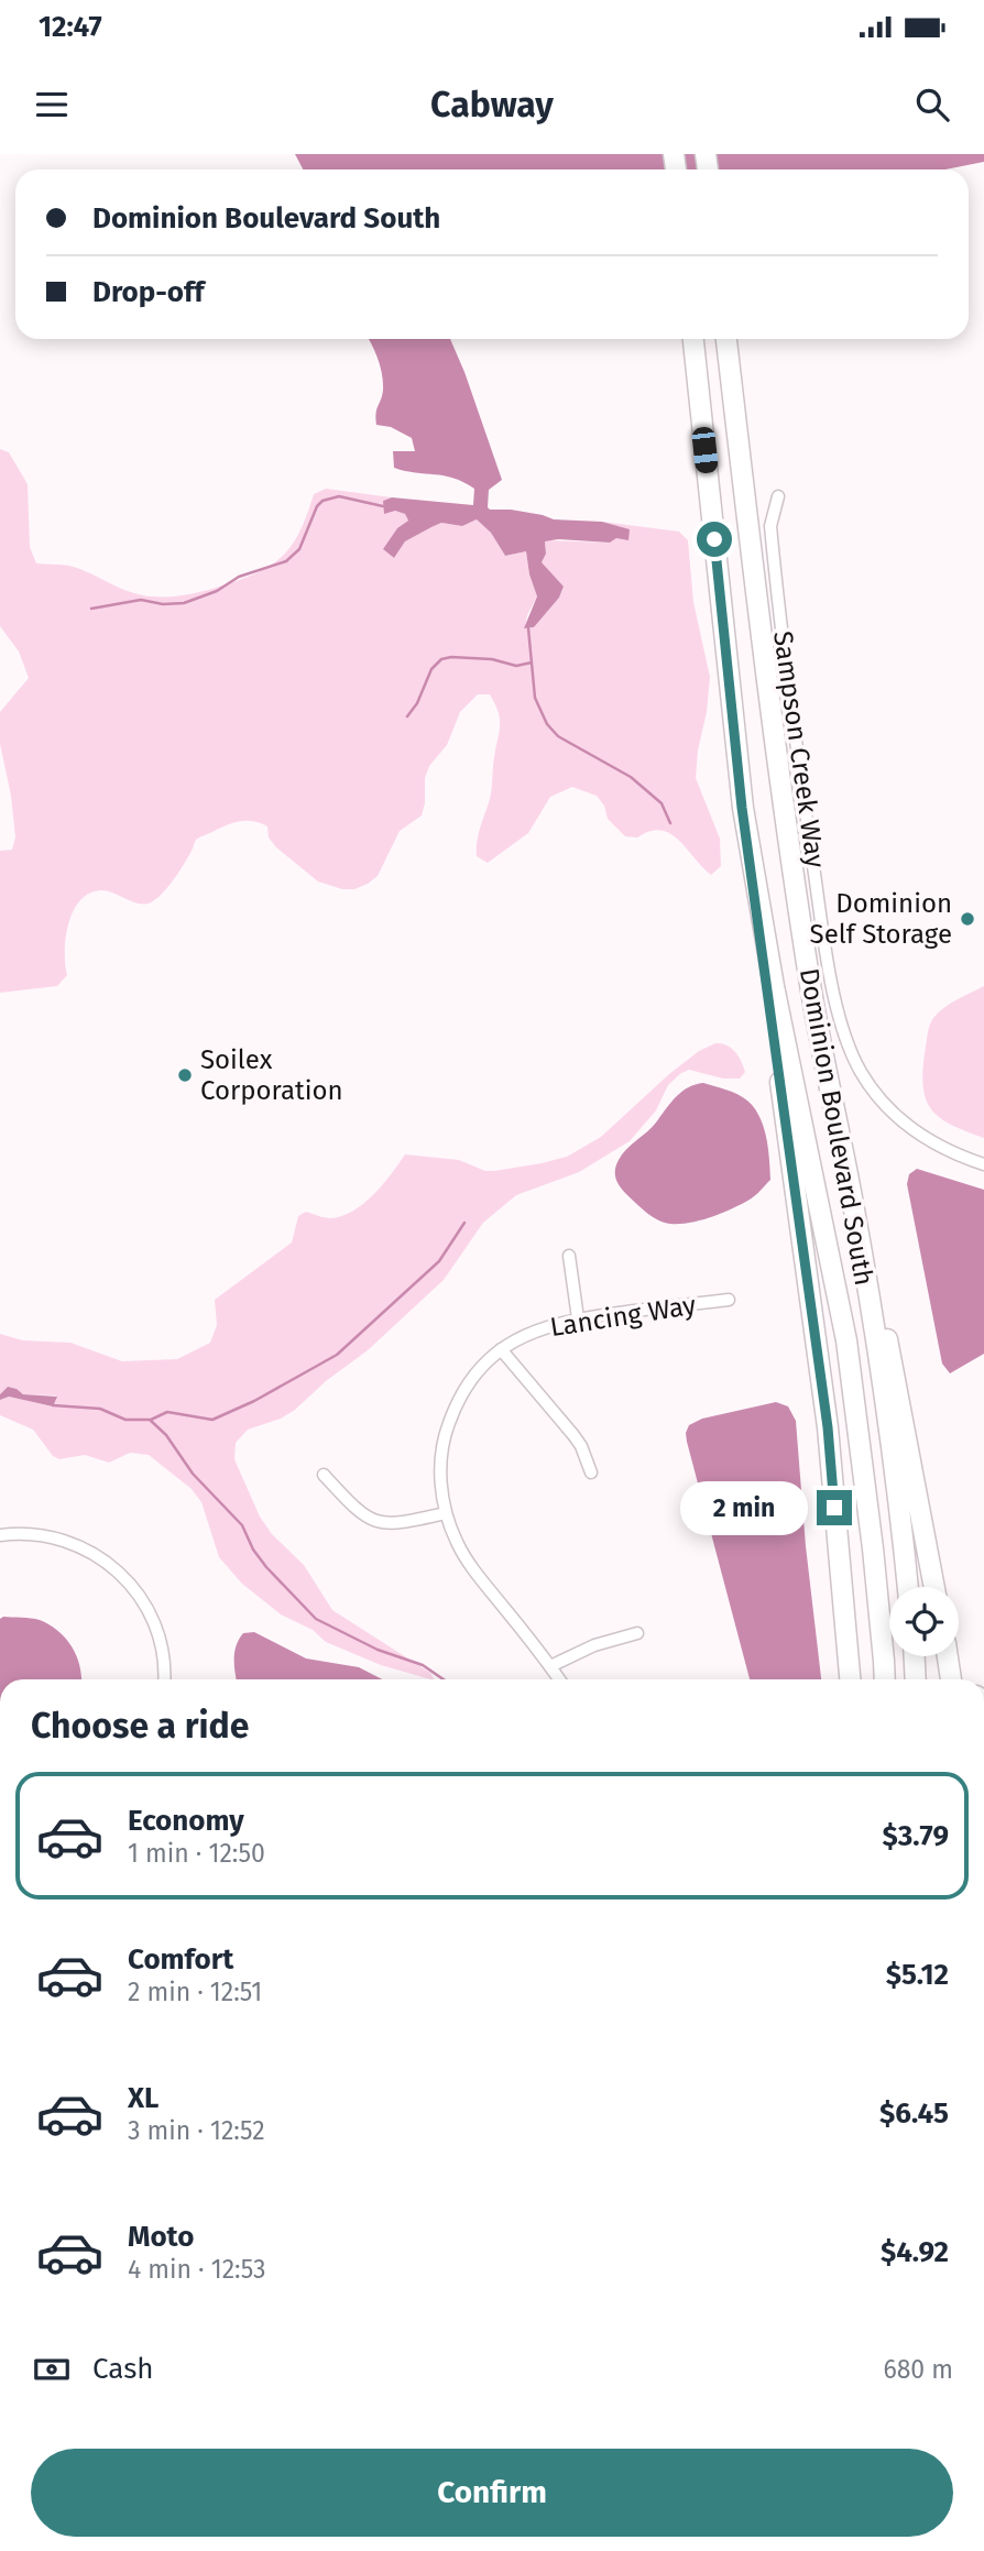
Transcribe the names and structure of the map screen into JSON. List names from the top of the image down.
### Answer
{
  "streets": {
    "highway": ["Dominion Boulevard South"],
    "street": ["Sampson Creek Way", "Lancing Way"]
  },
  "places": ["Dominion Self Storage", "Soilex Corporation"],
  "page": {
    "status": "12:47",
    "header": "Cabway",
    "banner": ["Dominion Boulevard South", "Drop-off"],
    "bubble": "2 min",
    "heading": "Choose a ride",
    "list": [
      {
        "name": "Economy",
        "note": "1 min · 12:50",
        "value": "$3.79"
      },
      {
        "name": "Comfort",
        "note": "2 min · 12:51",
        "value": "$5.12"
      },
      {
        "name": "XL",
        "note": "3 min · 12:52",
        "value": "$6.45"
      },
      {
        "name": "Moto",
        "note": "4 min · 12:53",
        "value": "$4.92"
      }
    ],
    "pay": ["Cash", "680 m"],
    "buttons": "Confirm"
  }
}
